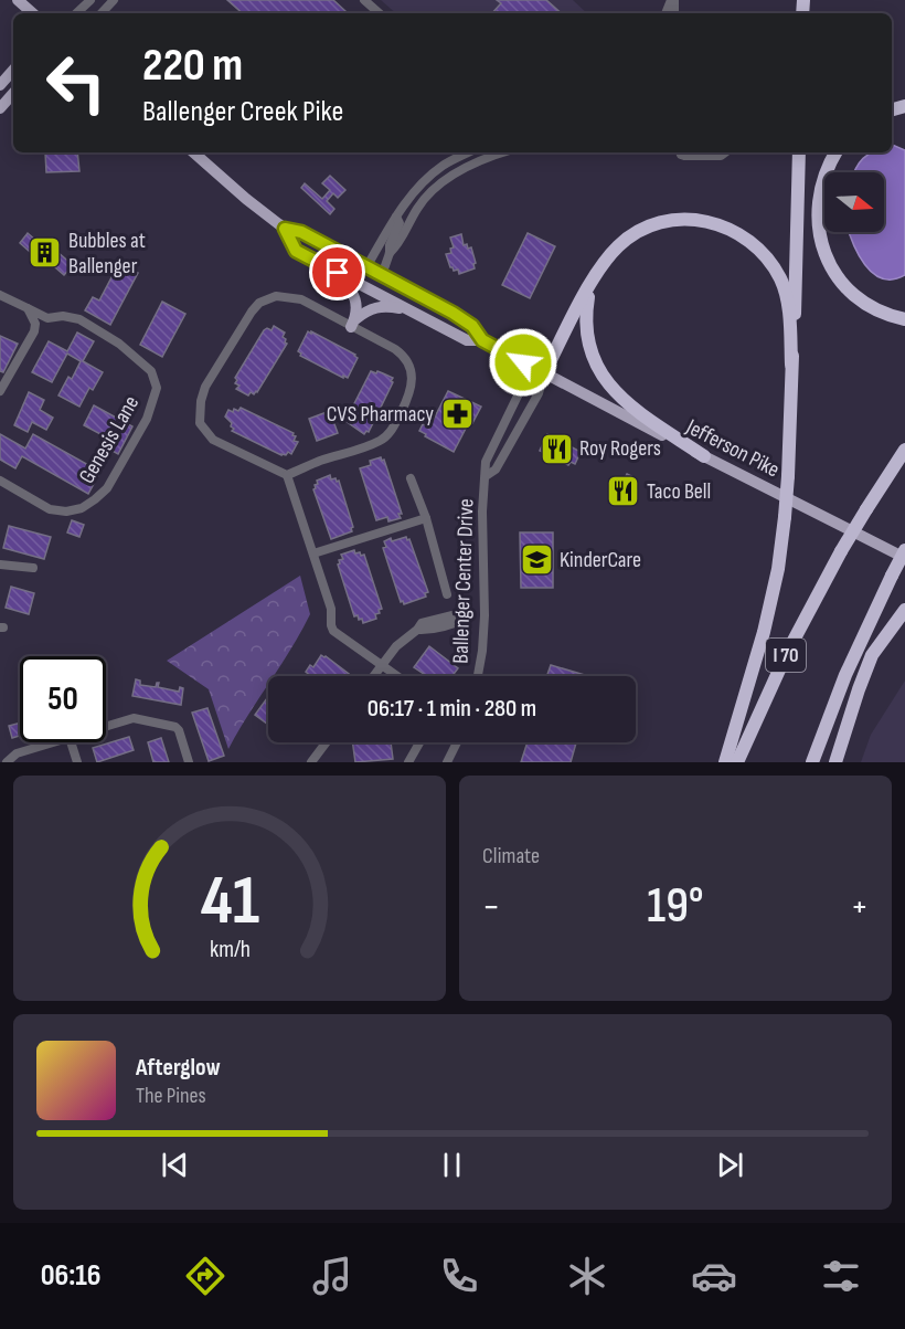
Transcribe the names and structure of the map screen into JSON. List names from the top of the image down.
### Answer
{
  "streets": {
    "highway": ["I 70"],
    "main road": ["Jefferson Pike"],
    "street": ["Genesis Lane", "Ballenger Center Drive"]
  },
  "crossings": [
    ["Jefferson Pike", "Ballenger Center Drive"]
  ],
  "places": {
    "building": ["Bubbles at Ballenger"],
    "pharmacy": ["CVS Pharmacy"],
    "restaurant": ["Roy Rogers", "Taco Bell"],
    "school or university": ["KinderCare"]
  },
  "north": "right",
  "page": {
    "turn": ["220 m", "Ballenger Creek Pike"],
    "limit": "50",
    "trip": "06:17 · 1 min · 280 m",
    "tile": "Climate",
    "heat": ["−", "19°", "+"],
    "song": ["Afterglow", "The Pines"],
    "tabs": "06:16",
    "gauge": ["41", "km/h"]
  }
}
